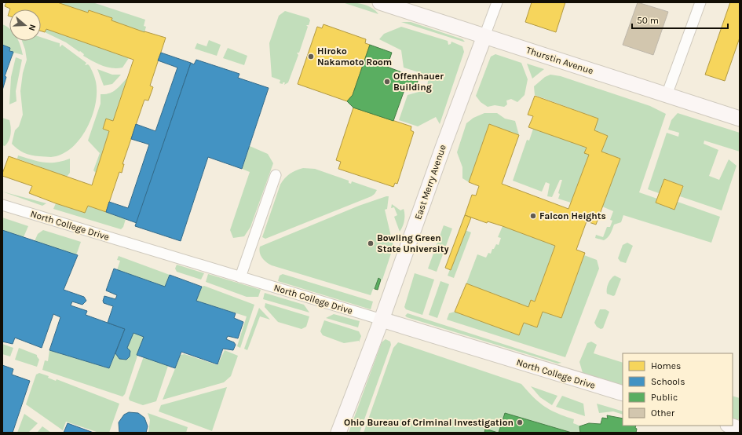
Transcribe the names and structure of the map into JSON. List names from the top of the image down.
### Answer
{
  "streets": {
    "street": ["Thurstin Avenue", "East Merry Avenue", "North College Drive"]
  },
  "crossings": [
    ["Thurstin Avenue", "East Merry Avenue"],
    ["East Merry Avenue", "North College Drive"]
  ],
  "places": [
    "Hiroko Nakamoto Room",
    "Offenhauer Building",
    "Falcon Heights",
    "Bowling Green State University",
    "Ohio Bureau of Criminal Investigation"
  ],
  "legend": [
    "Homes",
    "Schools",
    "Public",
    "Other"
  ],
  "scale_bar": "50 m",
  "north": "right"
}
